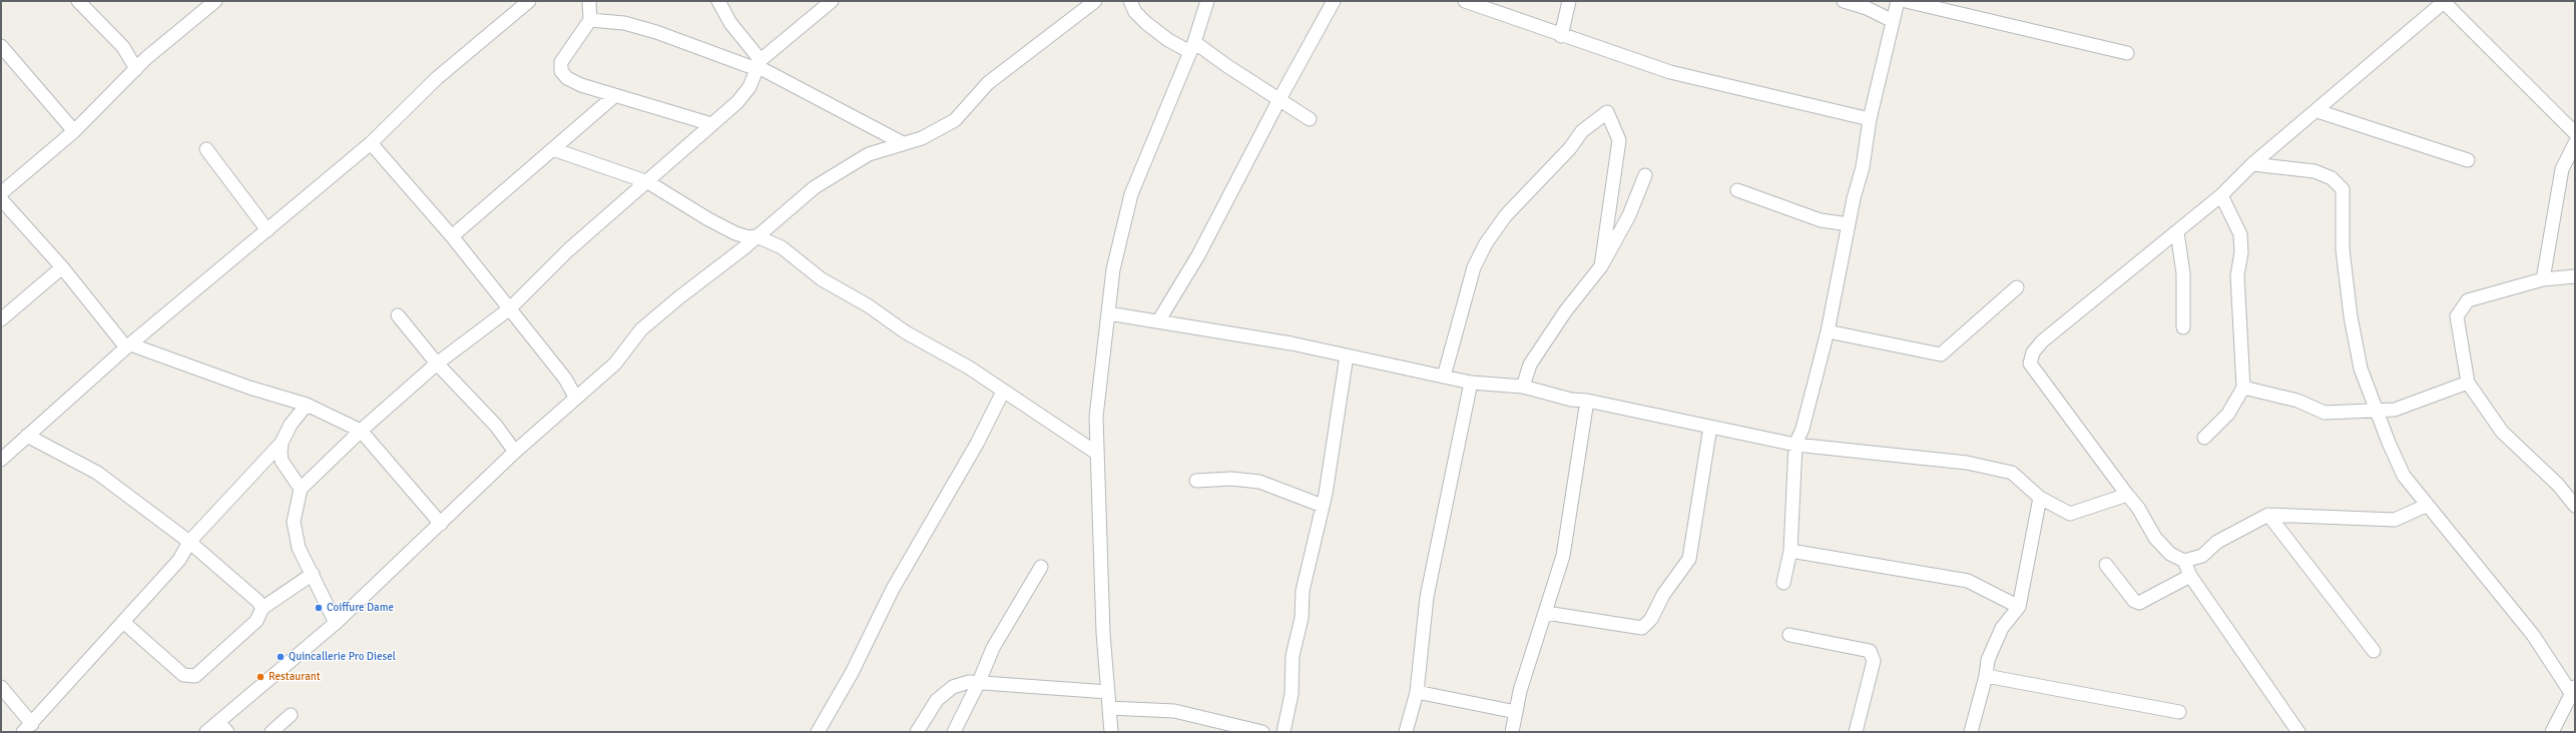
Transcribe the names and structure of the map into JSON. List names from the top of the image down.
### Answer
{
  "places": ["Coiffure Dame", "Quincallerie Pro Diesel", "Restaurant"]
}
